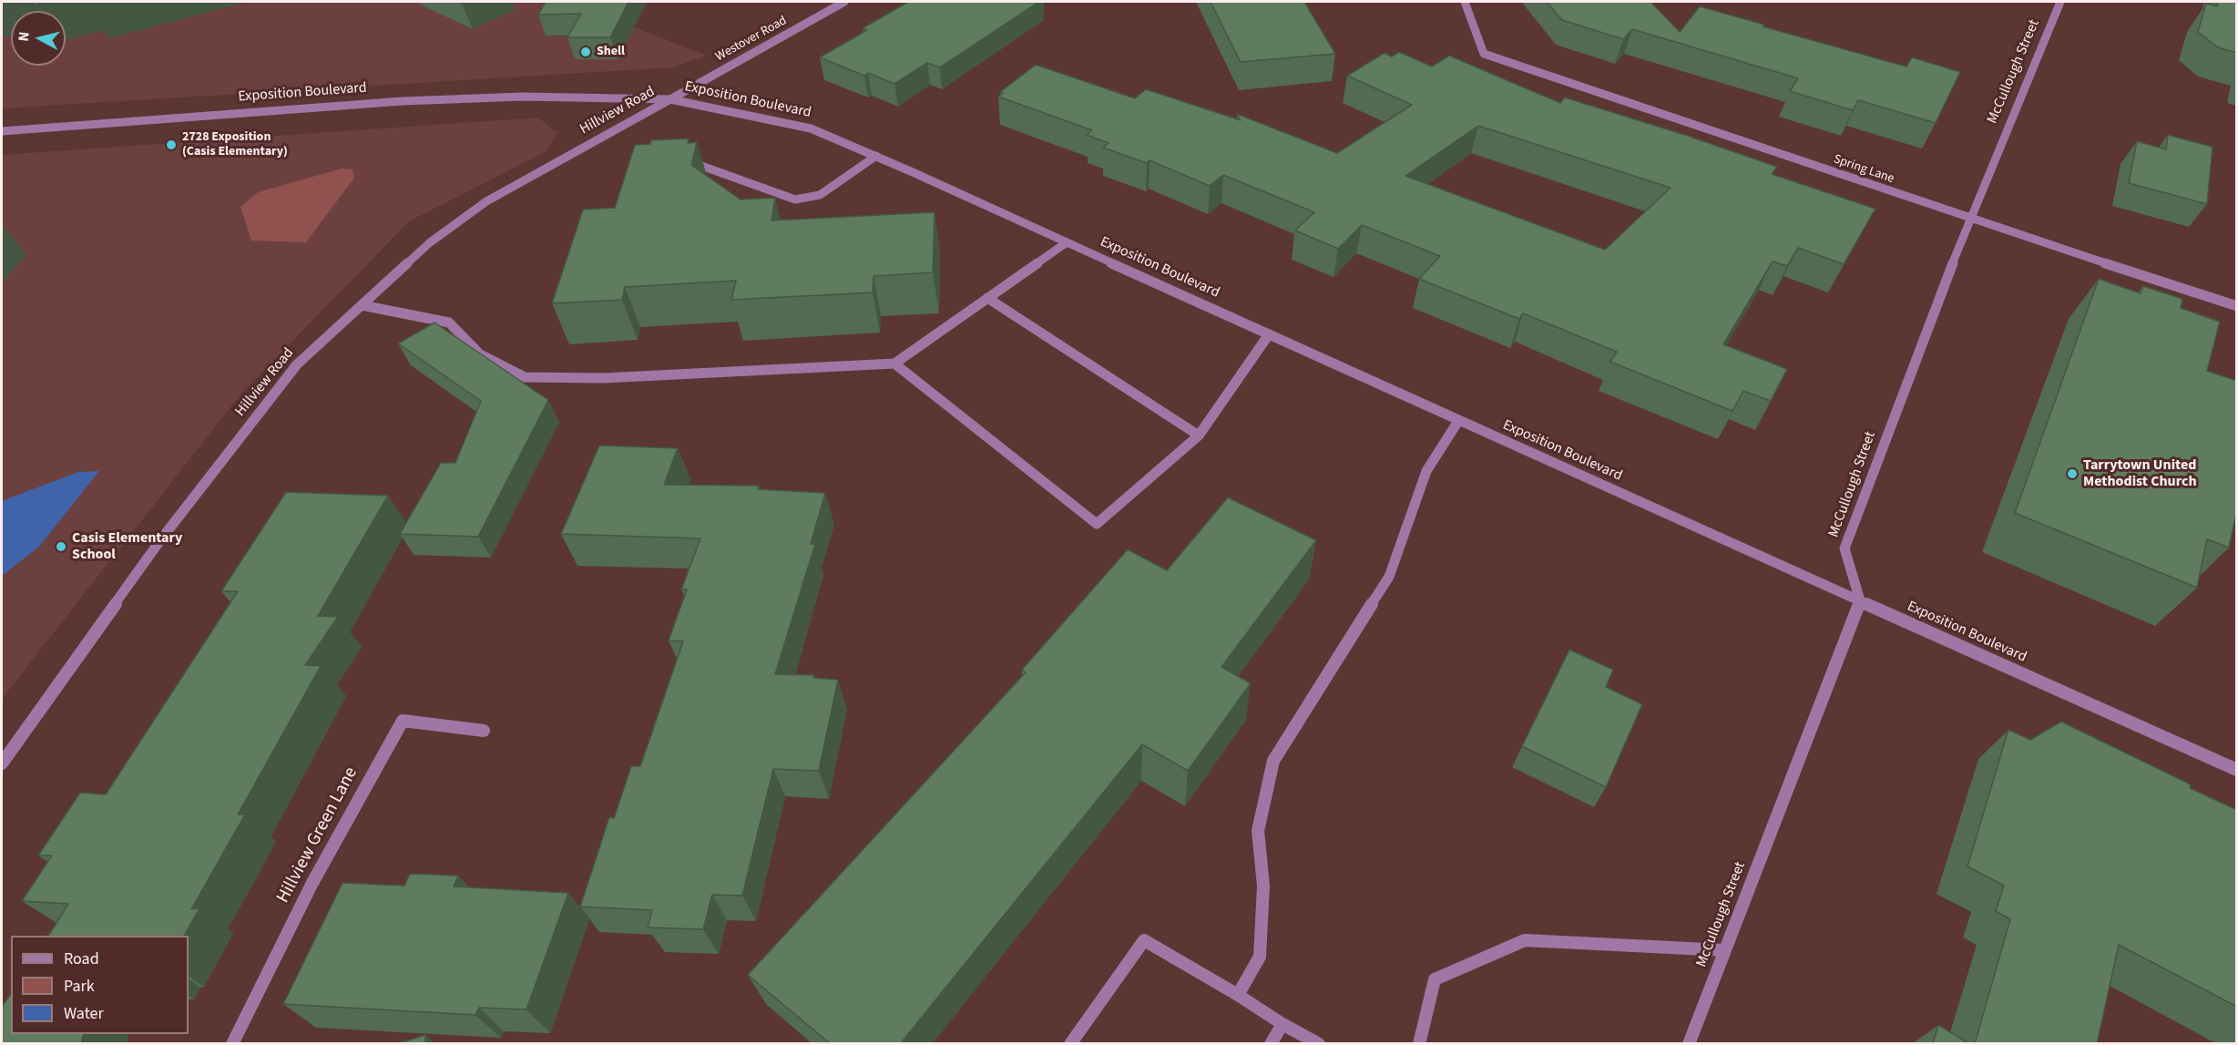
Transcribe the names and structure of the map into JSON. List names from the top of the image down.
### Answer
{
  "streets": {
    "street": [
      "Westover Road",
      "McCullough Street",
      "Exposition Boulevard",
      "Hillview Road",
      "Spring Lane",
      "Hillview Green Lane"
    ]
  },
  "crossings": [
    ["Westover Road", "Exposition Boulevard"],
    ["Westover Road", "Hillview Road"],
    ["McCullough Street", "Exposition Boulevard"],
    ["McCullough Street", "Spring Lane"],
    ["Exposition Boulevard", "Hillview Road"]
  ],
  "places": [
    "Shell",
    "2728 Exposition (Casis Elementary)",
    "Tarrytown United Methodist Church",
    "Casis Elementary School"
  ],
  "legend": ["Road", "Park", "Water"],
  "north": "left"
}
